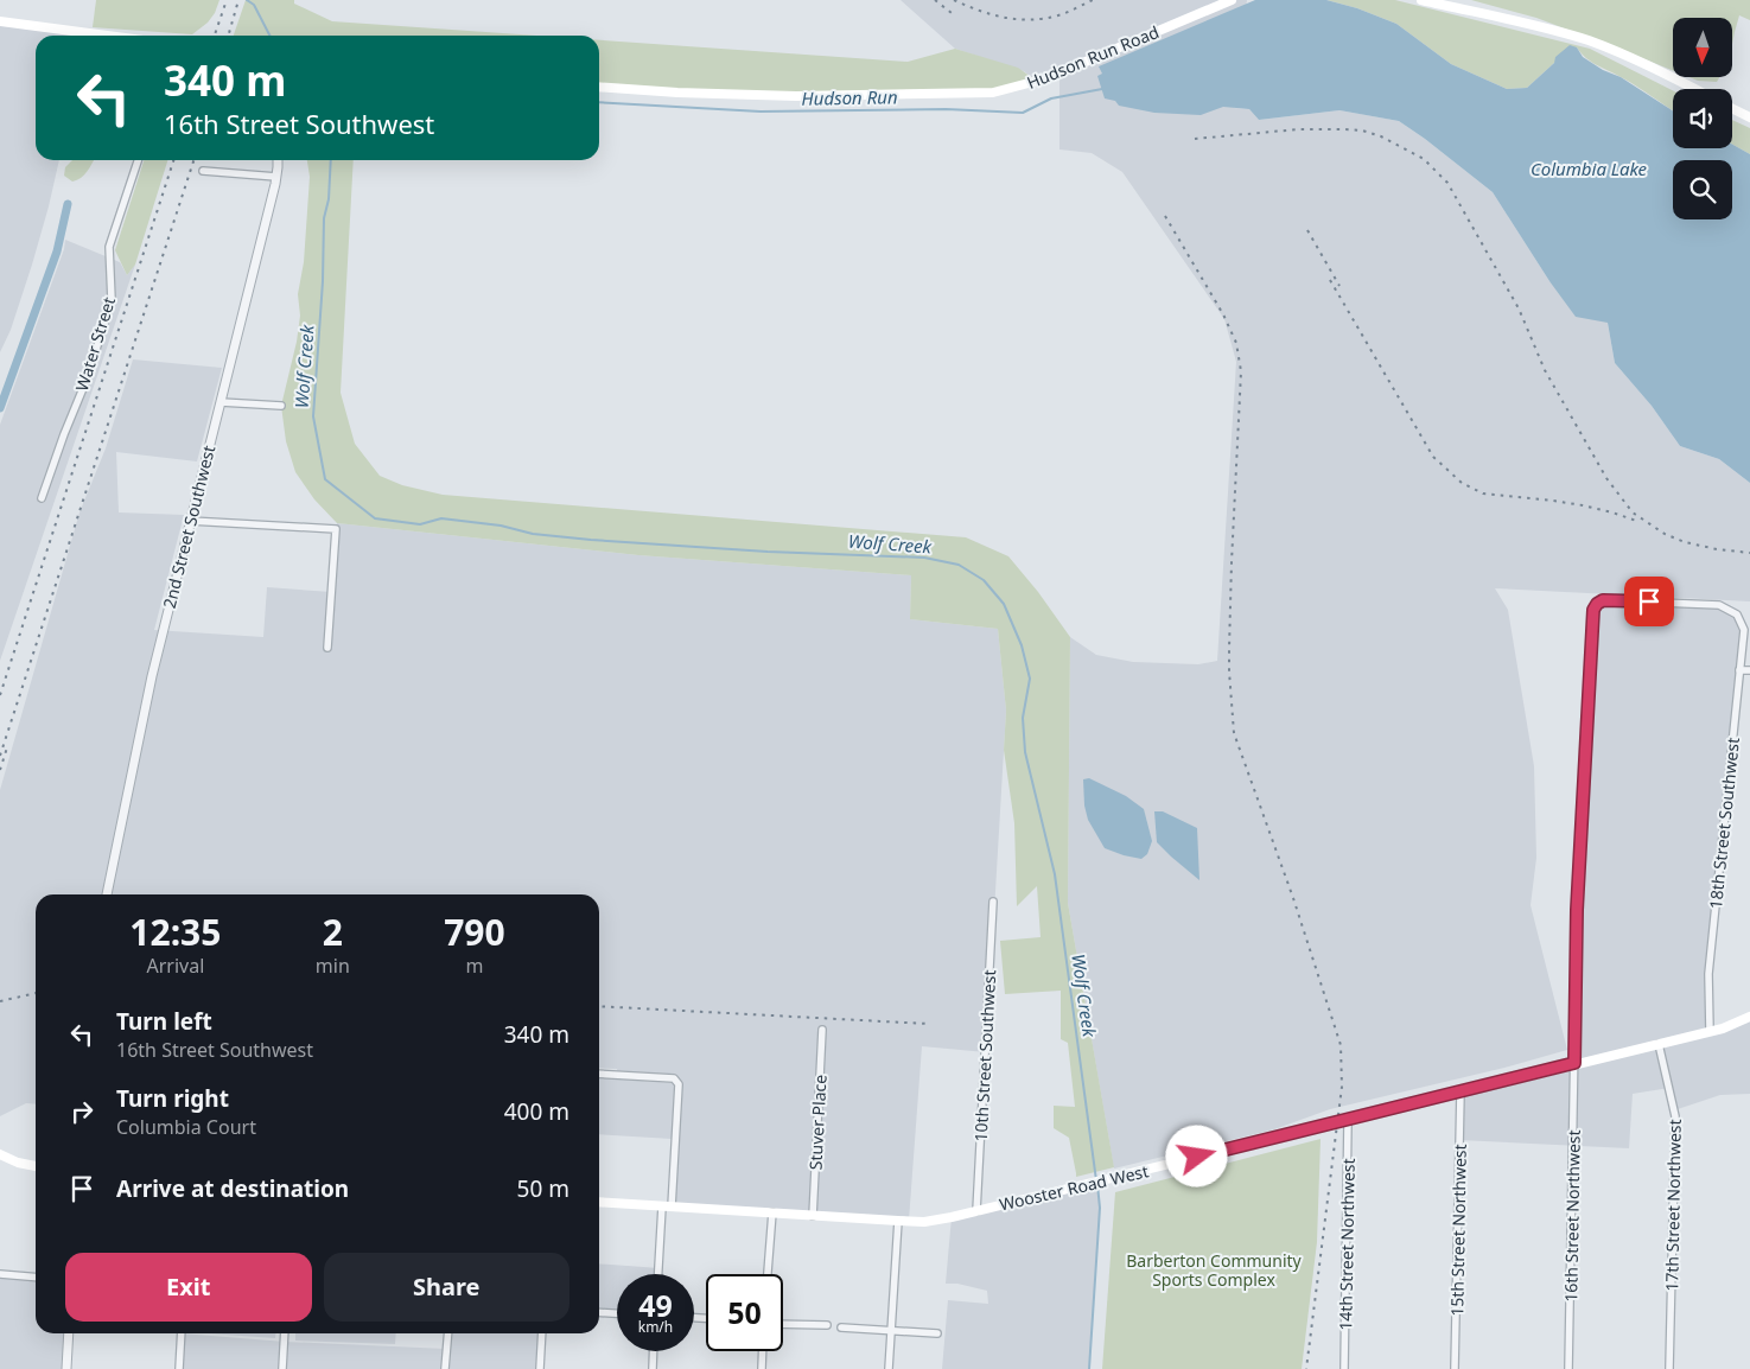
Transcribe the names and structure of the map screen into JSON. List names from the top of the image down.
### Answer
{
  "streets": {
    "main road": ["Hudson Run Road", "Wooster Road West"],
    "street": [
      "Water Street",
      "2nd Street Southwest",
      "18th Street Southwest",
      "10th Street Southwest",
      "Stuver Place",
      "17th Street Northwest",
      "16th Street Northwest",
      "15th Street Northwest",
      "14th Street Northwest"
    ]
  },
  "crossings": [
    ["18th Street Southwest", "Wooster Road West"],
    ["18th Street Southwest", "16th Street Northwest"],
    ["10th Street Southwest", "Wooster Road West"],
    ["Stuver Place", "Wooster Road West"],
    ["Wooster Road West", "17th Street Northwest"],
    ["Wooster Road West", "16th Street Northwest"],
    ["Wooster Road West", "15th Street Northwest"],
    ["Wooster Road West", "14th Street Northwest"]
  ],
  "water": ["Hudson Run", "Columbia Lake", "Wolf Creek"],
  "parks": ["Barberton Community Sports Complex"],
  "north": "bottom",
  "page": {
    "turn": ["340 m", "16th Street Southwest"],
    "eta": [
      "12:35",
      "Arrival",
      "2",
      "min",
      "790",
      "m"
    ],
    "list": [
      {
        "name": "Turn left",
        "note": "16th Street Southwest",
        "value": "340 m"
      },
      {
        "name": "Turn right",
        "note": "Columbia Court",
        "value": "400 m"
      },
      {
        "name": "Arrive at destination",
        "value": "50 m"
      }
    ],
    "buttons": ["Exit", "Share"],
    "speed": "49 km/h",
    "limit": "50"
  }
}
